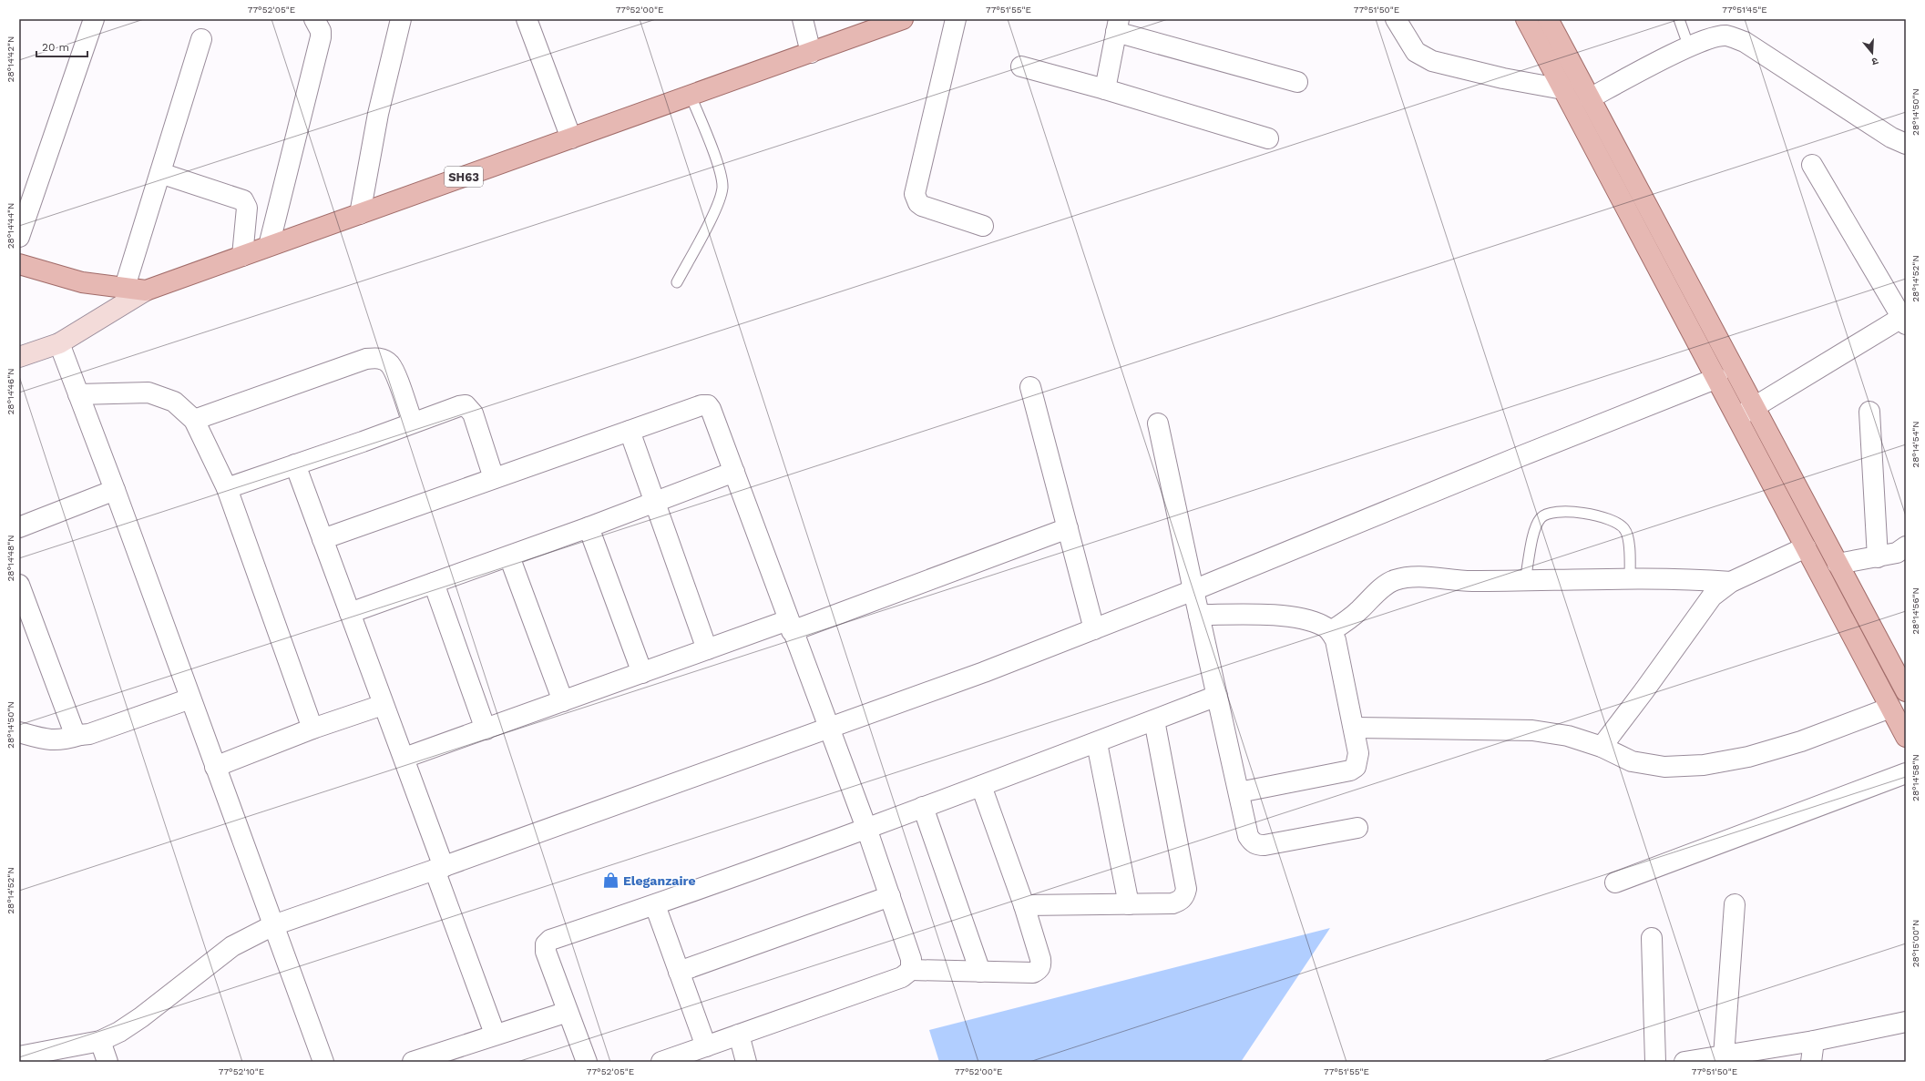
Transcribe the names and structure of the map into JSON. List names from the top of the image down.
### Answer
{
  "streets": {
    "main road": ["SH63"]
  },
  "places": {
    "shop": ["Eleganzaire"]
  },
  "scale_bar": "20 m",
  "north": "bottom",
  "coordinates": [
    "77°52'05\"E",
    "77°52'00\"E",
    "77°51'55\"E",
    "77°51'50\"E",
    "77°51'45\"E",
    "28°14'42\"N",
    "28°14'50\"N",
    "28°14'44\"N",
    "28°14'52\"N",
    "28°14'46\"N",
    "28°14'54\"N",
    "28°14'48\"N",
    "28°14'56\"N",
    "28°14'58\"N",
    "28°15'00\"N",
    "77°52'10\"E"
  ]
}
